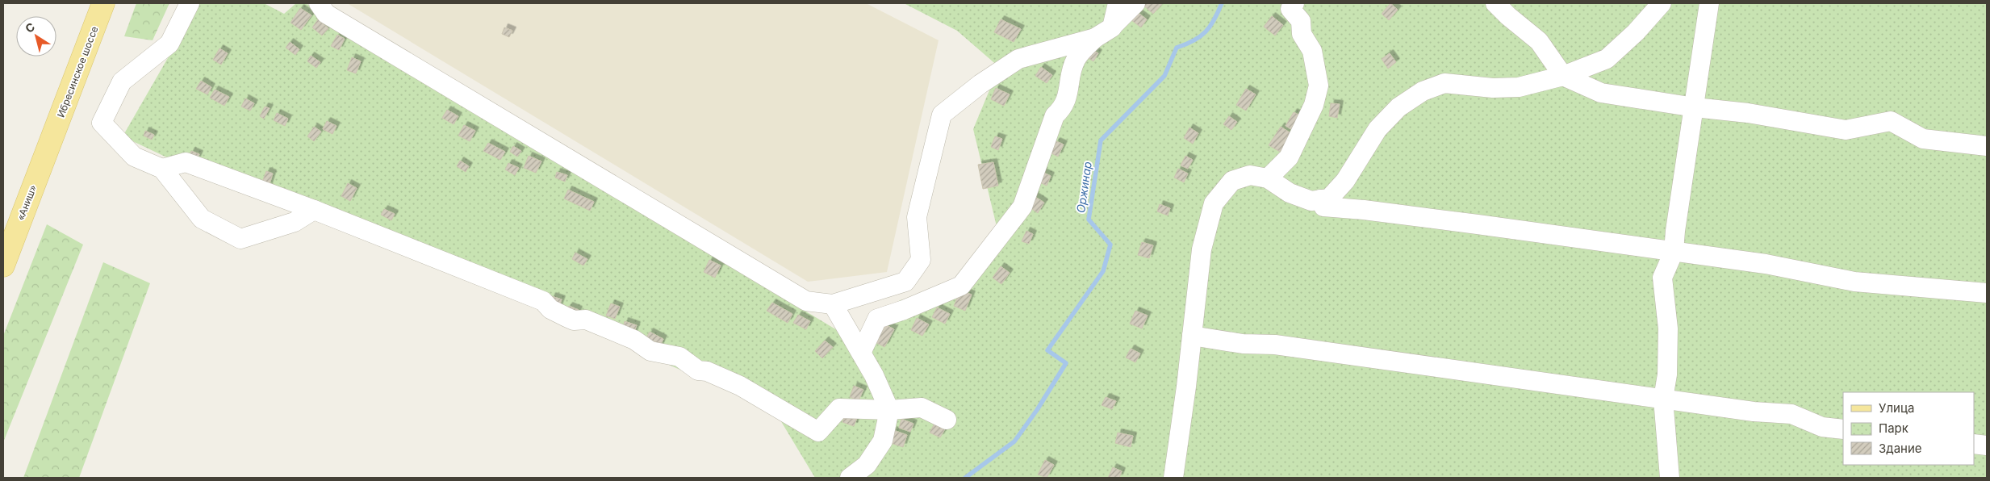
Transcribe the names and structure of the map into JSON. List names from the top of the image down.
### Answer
{
  "streets": {
    "main road": ["Ибресинское шоссе", "«Аниш»"]
  },
  "crossings": [
    ["Ибресинское шоссе", "«Аниш»"]
  ],
  "water": ["Оржинар"],
  "legend": ["Улица", "Парк", "Здание"],
  "north": "top left"
}
